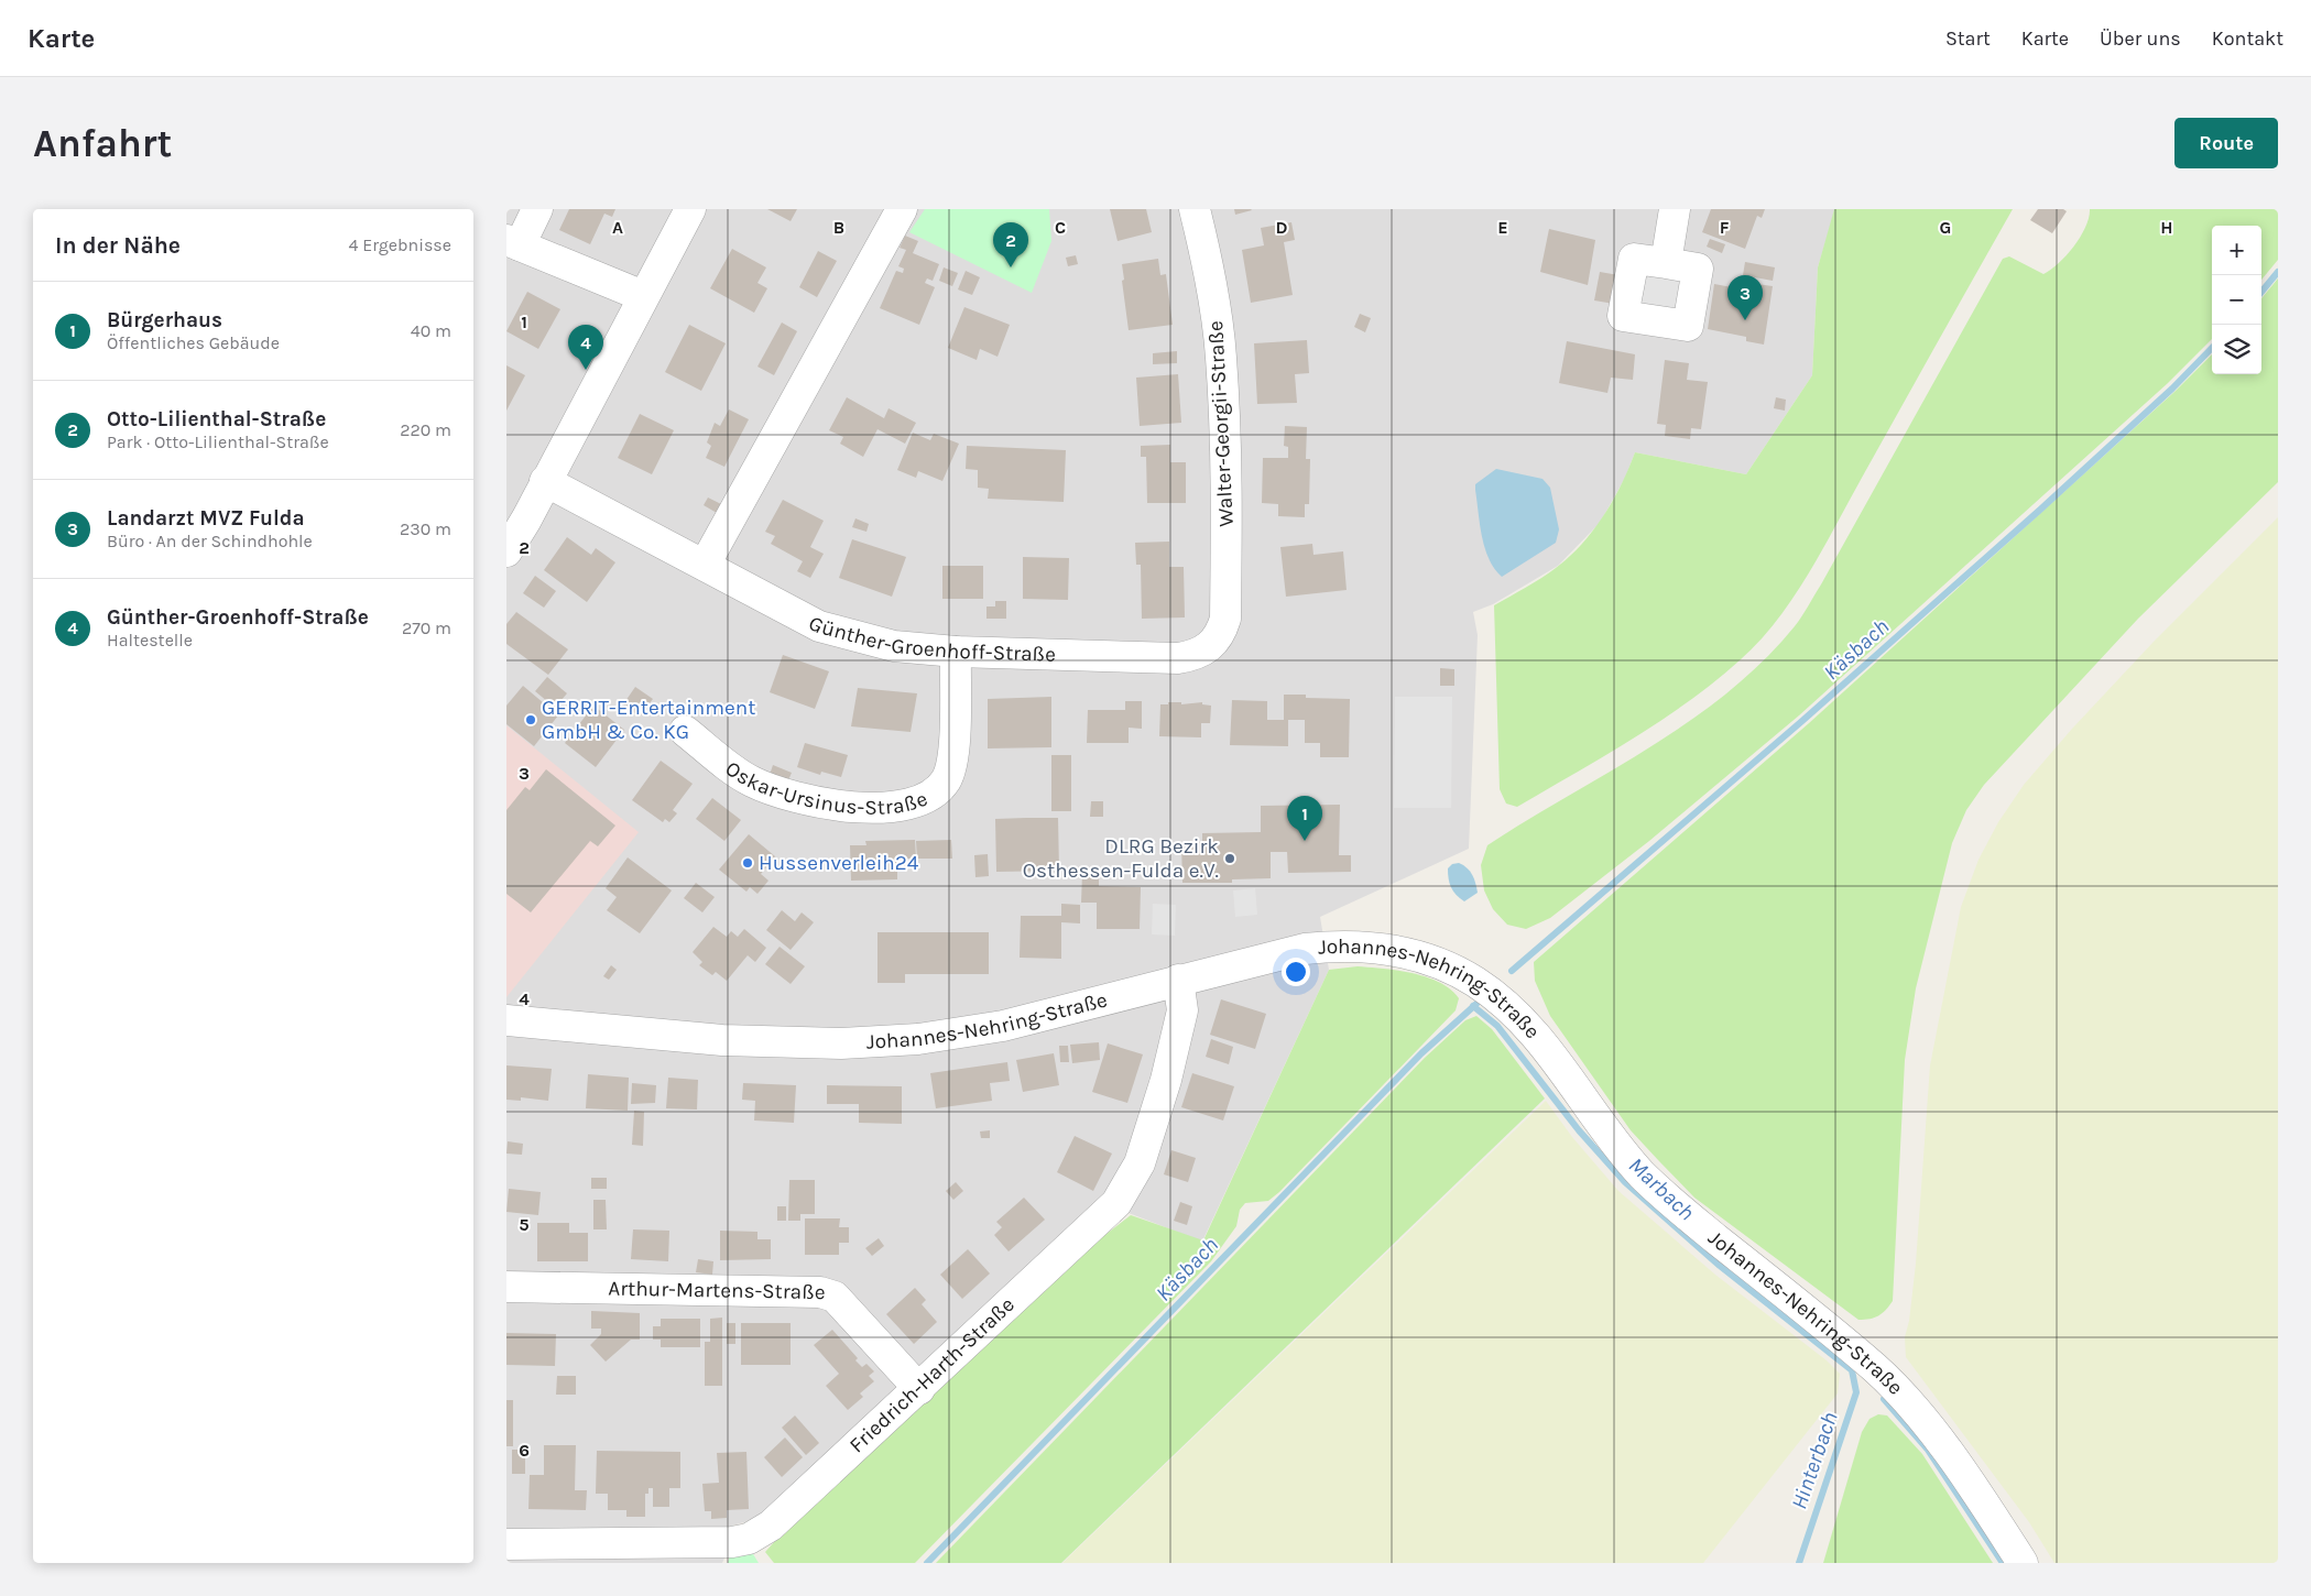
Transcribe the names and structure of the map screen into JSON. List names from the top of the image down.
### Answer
{
  "streets": {
    "street": [
      "Walter-Georgii-Straße",
      "Günther-Groenhoff-Straße",
      "Oskar-Ursinus-Straße",
      "Johannes-Nehring-Straße",
      "Arthur-Martens-Straße",
      "Friedrich-Harth-Straße"
    ]
  },
  "crossings": [
    ["Walter-Georgii-Straße", "Günther-Groenhoff-Straße"],
    ["Günther-Groenhoff-Straße", "Oskar-Ursinus-Straße"],
    ["Johannes-Nehring-Straße", "Friedrich-Harth-Straße"],
    ["Arthur-Martens-Straße", "Friedrich-Harth-Straße"]
  ],
  "water": ["Käsbach", "Marbach", "Hinterbach"],
  "places": ["GERRIT-Entertainment GmbH & Co. KG", "DLRG Bezirk Osthessen-Fulda e.V.", "Hussenverleih24"],
  "page": {
    "header": "Karte",
    "nav": [
      "Start",
      "Karte",
      "Über uns",
      "Kontakt"
    ],
    "buttons": "Route",
    "title": "Anfahrt",
    "heading": ["In der Nähe", "4 Ergebnisse"],
    "pins": [
      "2",
      "3",
      "4",
      "1"
    ],
    "map_buttons": ["+", "−"],
    "list": [
      {
        "mark": "1",
        "name": "Bürgerhaus",
        "note": "Öffentliches Gebäude",
        "value": "40 m"
      },
      {
        "mark": "2",
        "name": "Otto-Lilienthal-Straße",
        "note": "Park · Otto-Lilienthal-Straße",
        "value": "220 m"
      },
      {
        "mark": "3",
        "name": "Landarzt MVZ Fulda",
        "note": "Büro · An der Schindhohle",
        "value": "230 m"
      },
      {
        "mark": "4",
        "name": "Günther-Groenhoff-Straße",
        "note": "Haltestelle",
        "value": "270 m"
      }
    ]
  },
  "grid": {
    "columns": [
      "A",
      "B",
      "C",
      "D",
      "E",
      "F",
      "G",
      "H"
    ],
    "rows": [
      "1",
      "2",
      "3",
      "4",
      "5",
      "6"
    ]
  }
}
